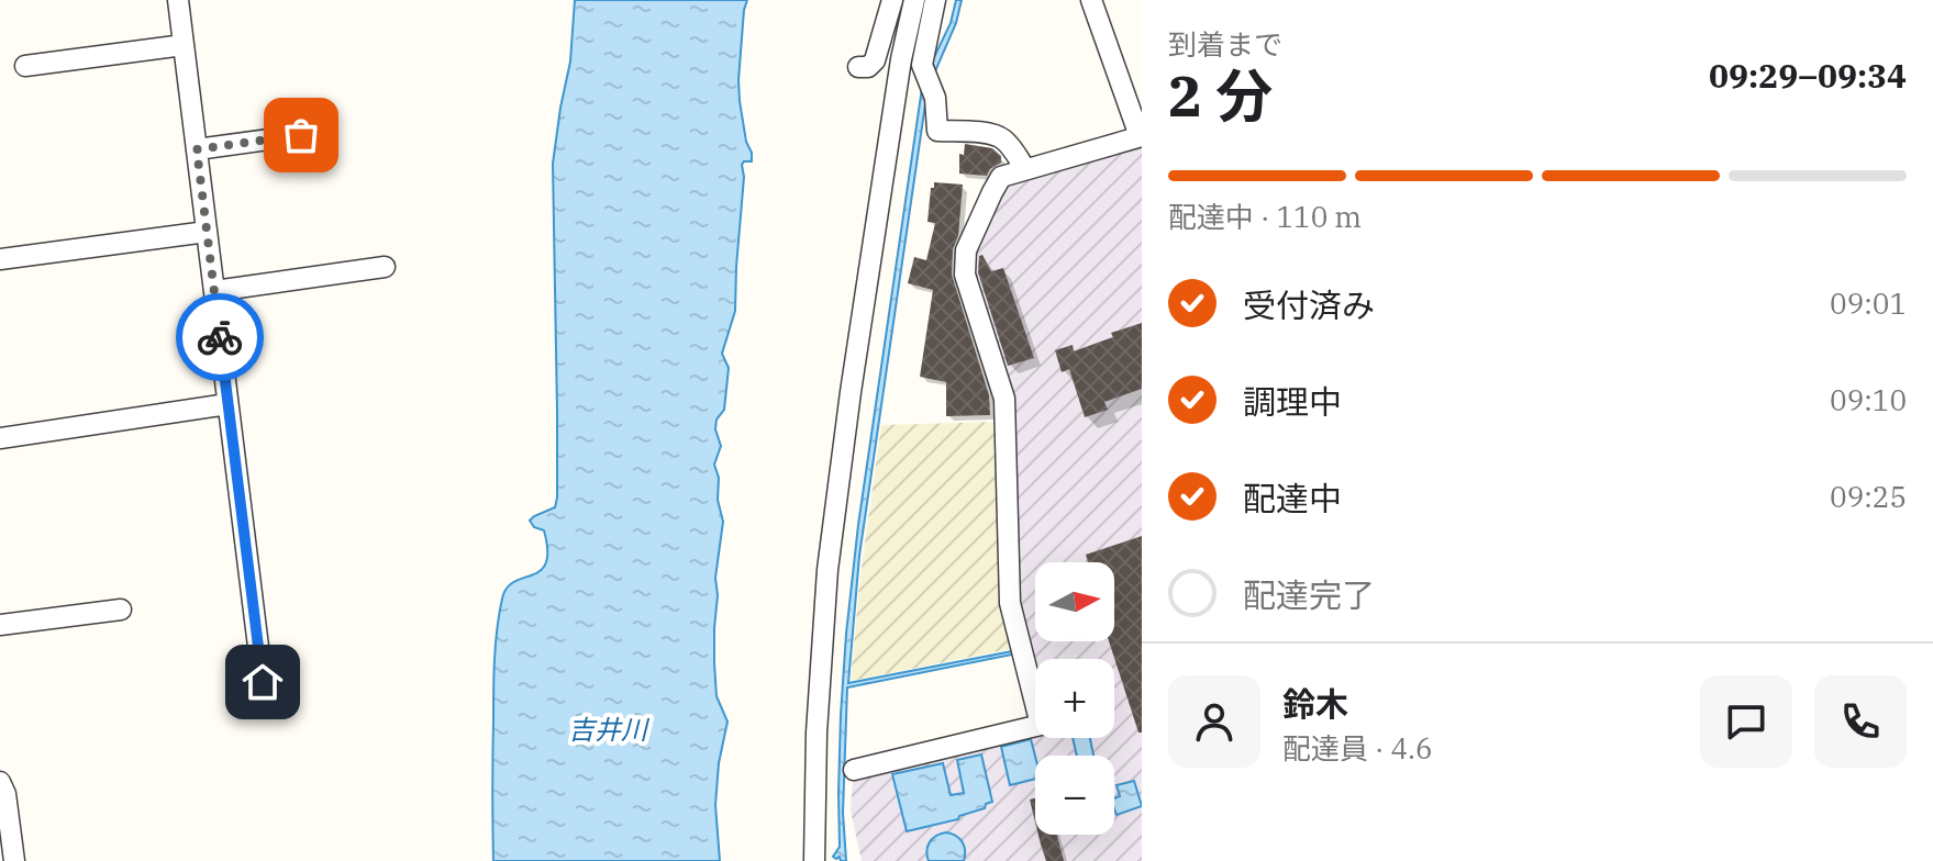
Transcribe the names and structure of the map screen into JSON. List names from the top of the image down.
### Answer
{
  "water": ["吉井川"],
  "north": "right",
  "page": {
    "heading": ["2 分", "到着まで", "09:29–09:34"],
    "panel": ["鈴木", "配達員 · 4.6"],
    "bar": "配達中 · 110 m",
    "list": [
      ["受付済み", "09:01"],
      ["調理中", "09:10"],
      ["配達中", "09:25"],
      "配達完了"
    ],
    "map_buttons": ["+", "−"]
  }
}
